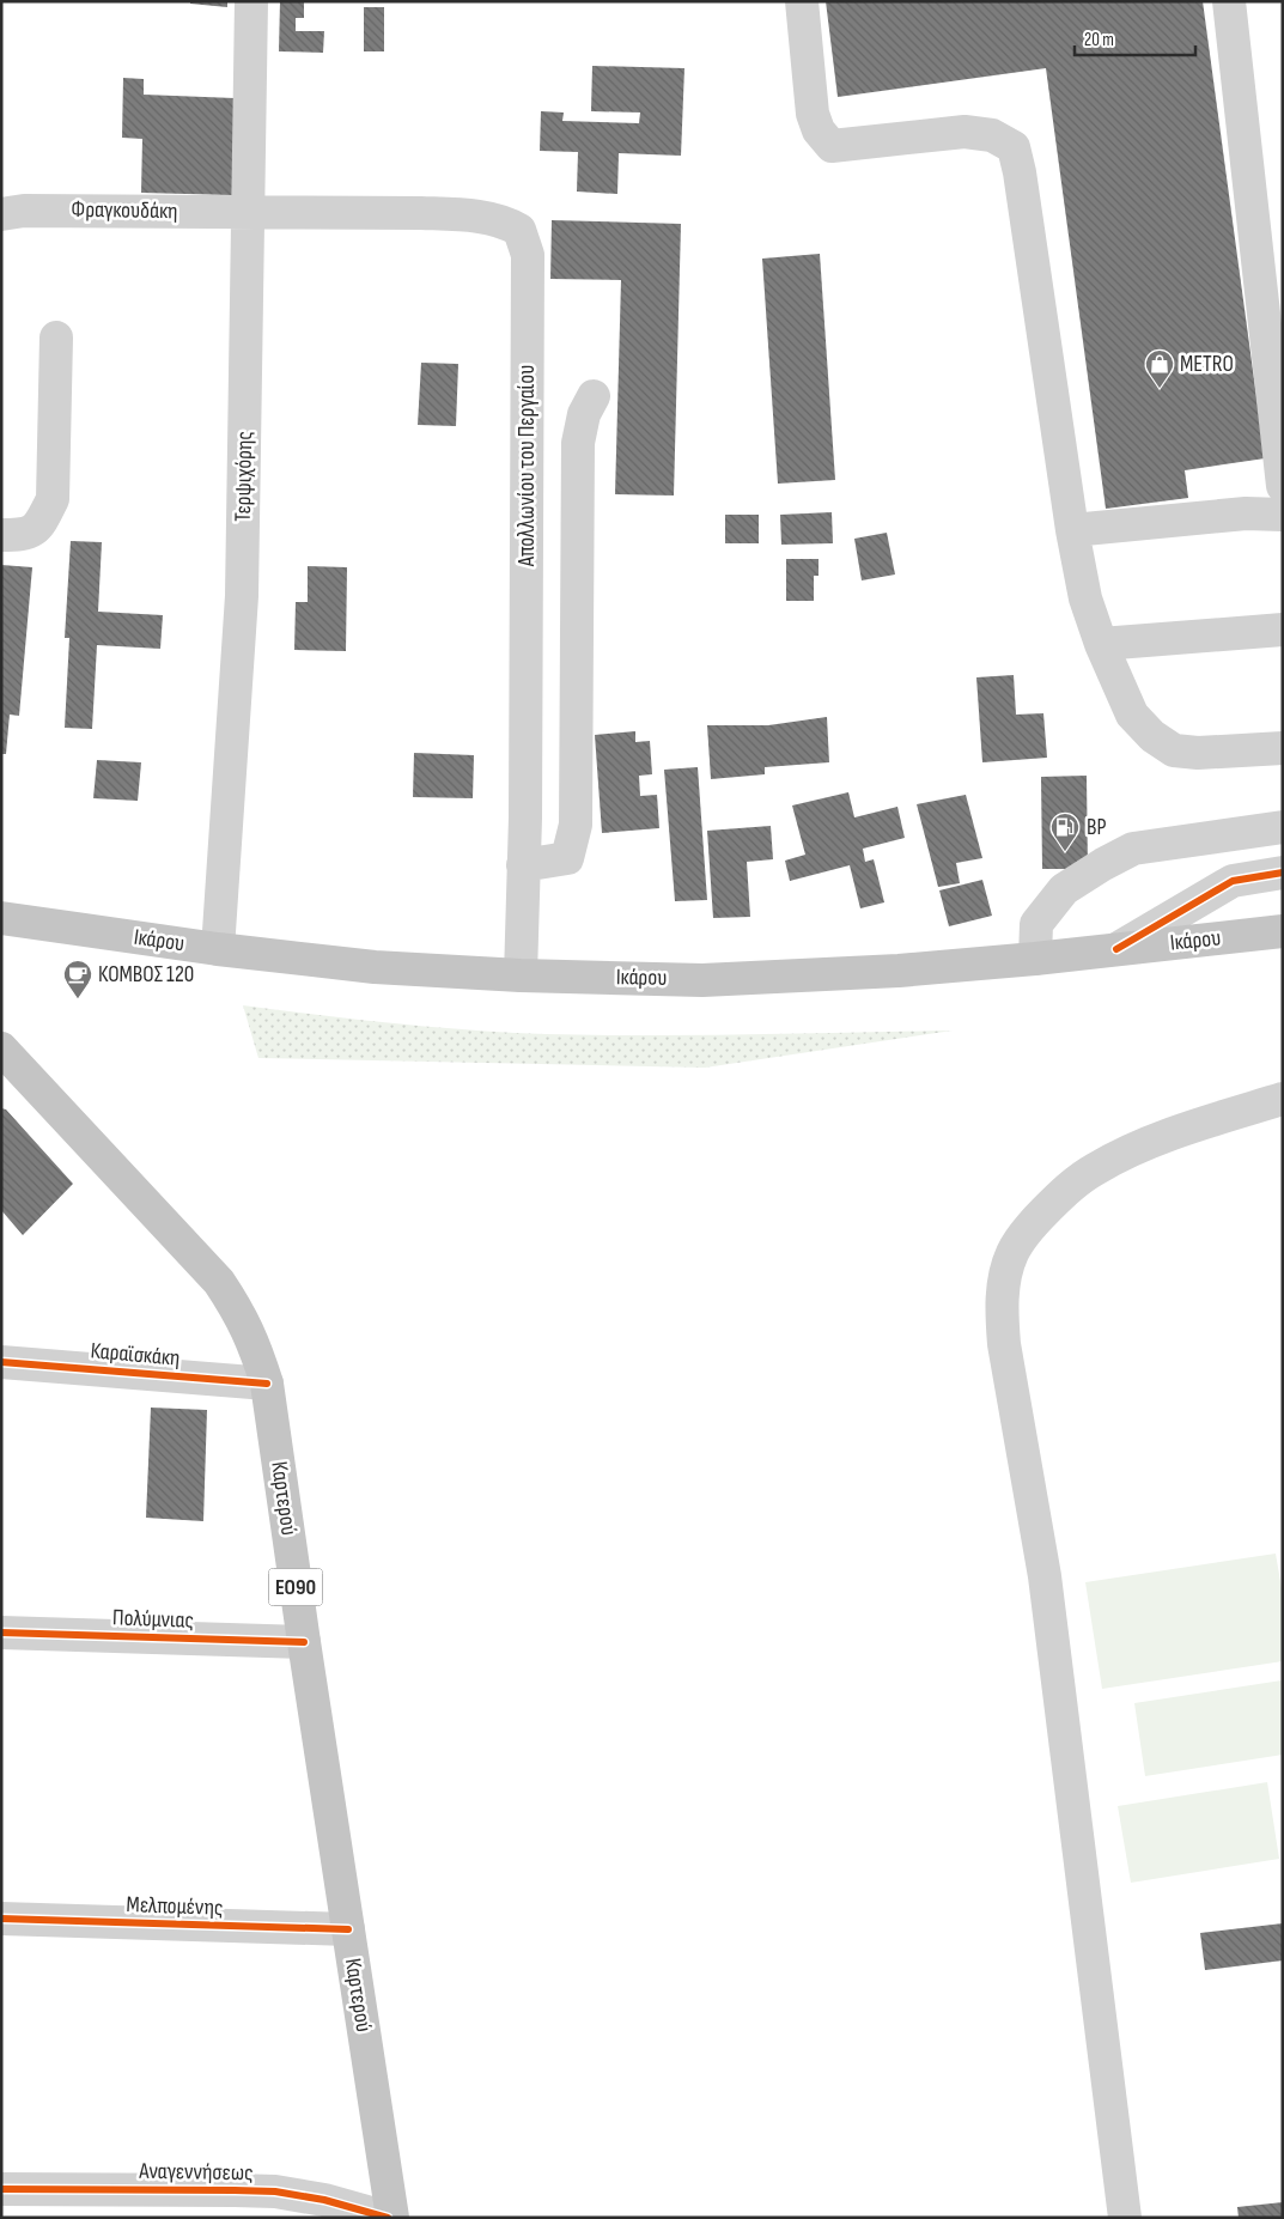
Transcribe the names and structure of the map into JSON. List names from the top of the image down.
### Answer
{
  "streets": {
    "main road": ["Ικάρου", "Καρτερού", "ΕΟ90"],
    "street": [
      "Φραγκουδάκη",
      "Απολλωνίου του Περγαίου",
      "Τερψιχόρης",
      "Καραϊσκάκη",
      "Πολύμνιας",
      "Μελπομένης",
      "Αναγεννήσεως"
    ]
  },
  "crossings": [
    ["Φραγκουδάκη", "Απολλωνίου του Περγαίου"],
    ["Φραγκουδάκη", "Τερψιχόρης"],
    ["Απολλωνίου του Περγαίου", "Τερψιχόρης"],
    ["Απολλωνίου του Περγαίου", "Ικάρου"],
    ["Τερψιχόρης", "Ικάρου"],
    ["Καραϊσκάκη", "Καρτερού"],
    ["Καρτερού", "Πολύμνιας"],
    ["Καρτερού", "Μελπομένης"]
  ],
  "places": {
    "shop": ["METRO"],
    "fuel station": ["BP"],
    "cafe": ["ΚΟΜΒΟΣ 120"]
  },
  "scale_bar": "20 m"
}
